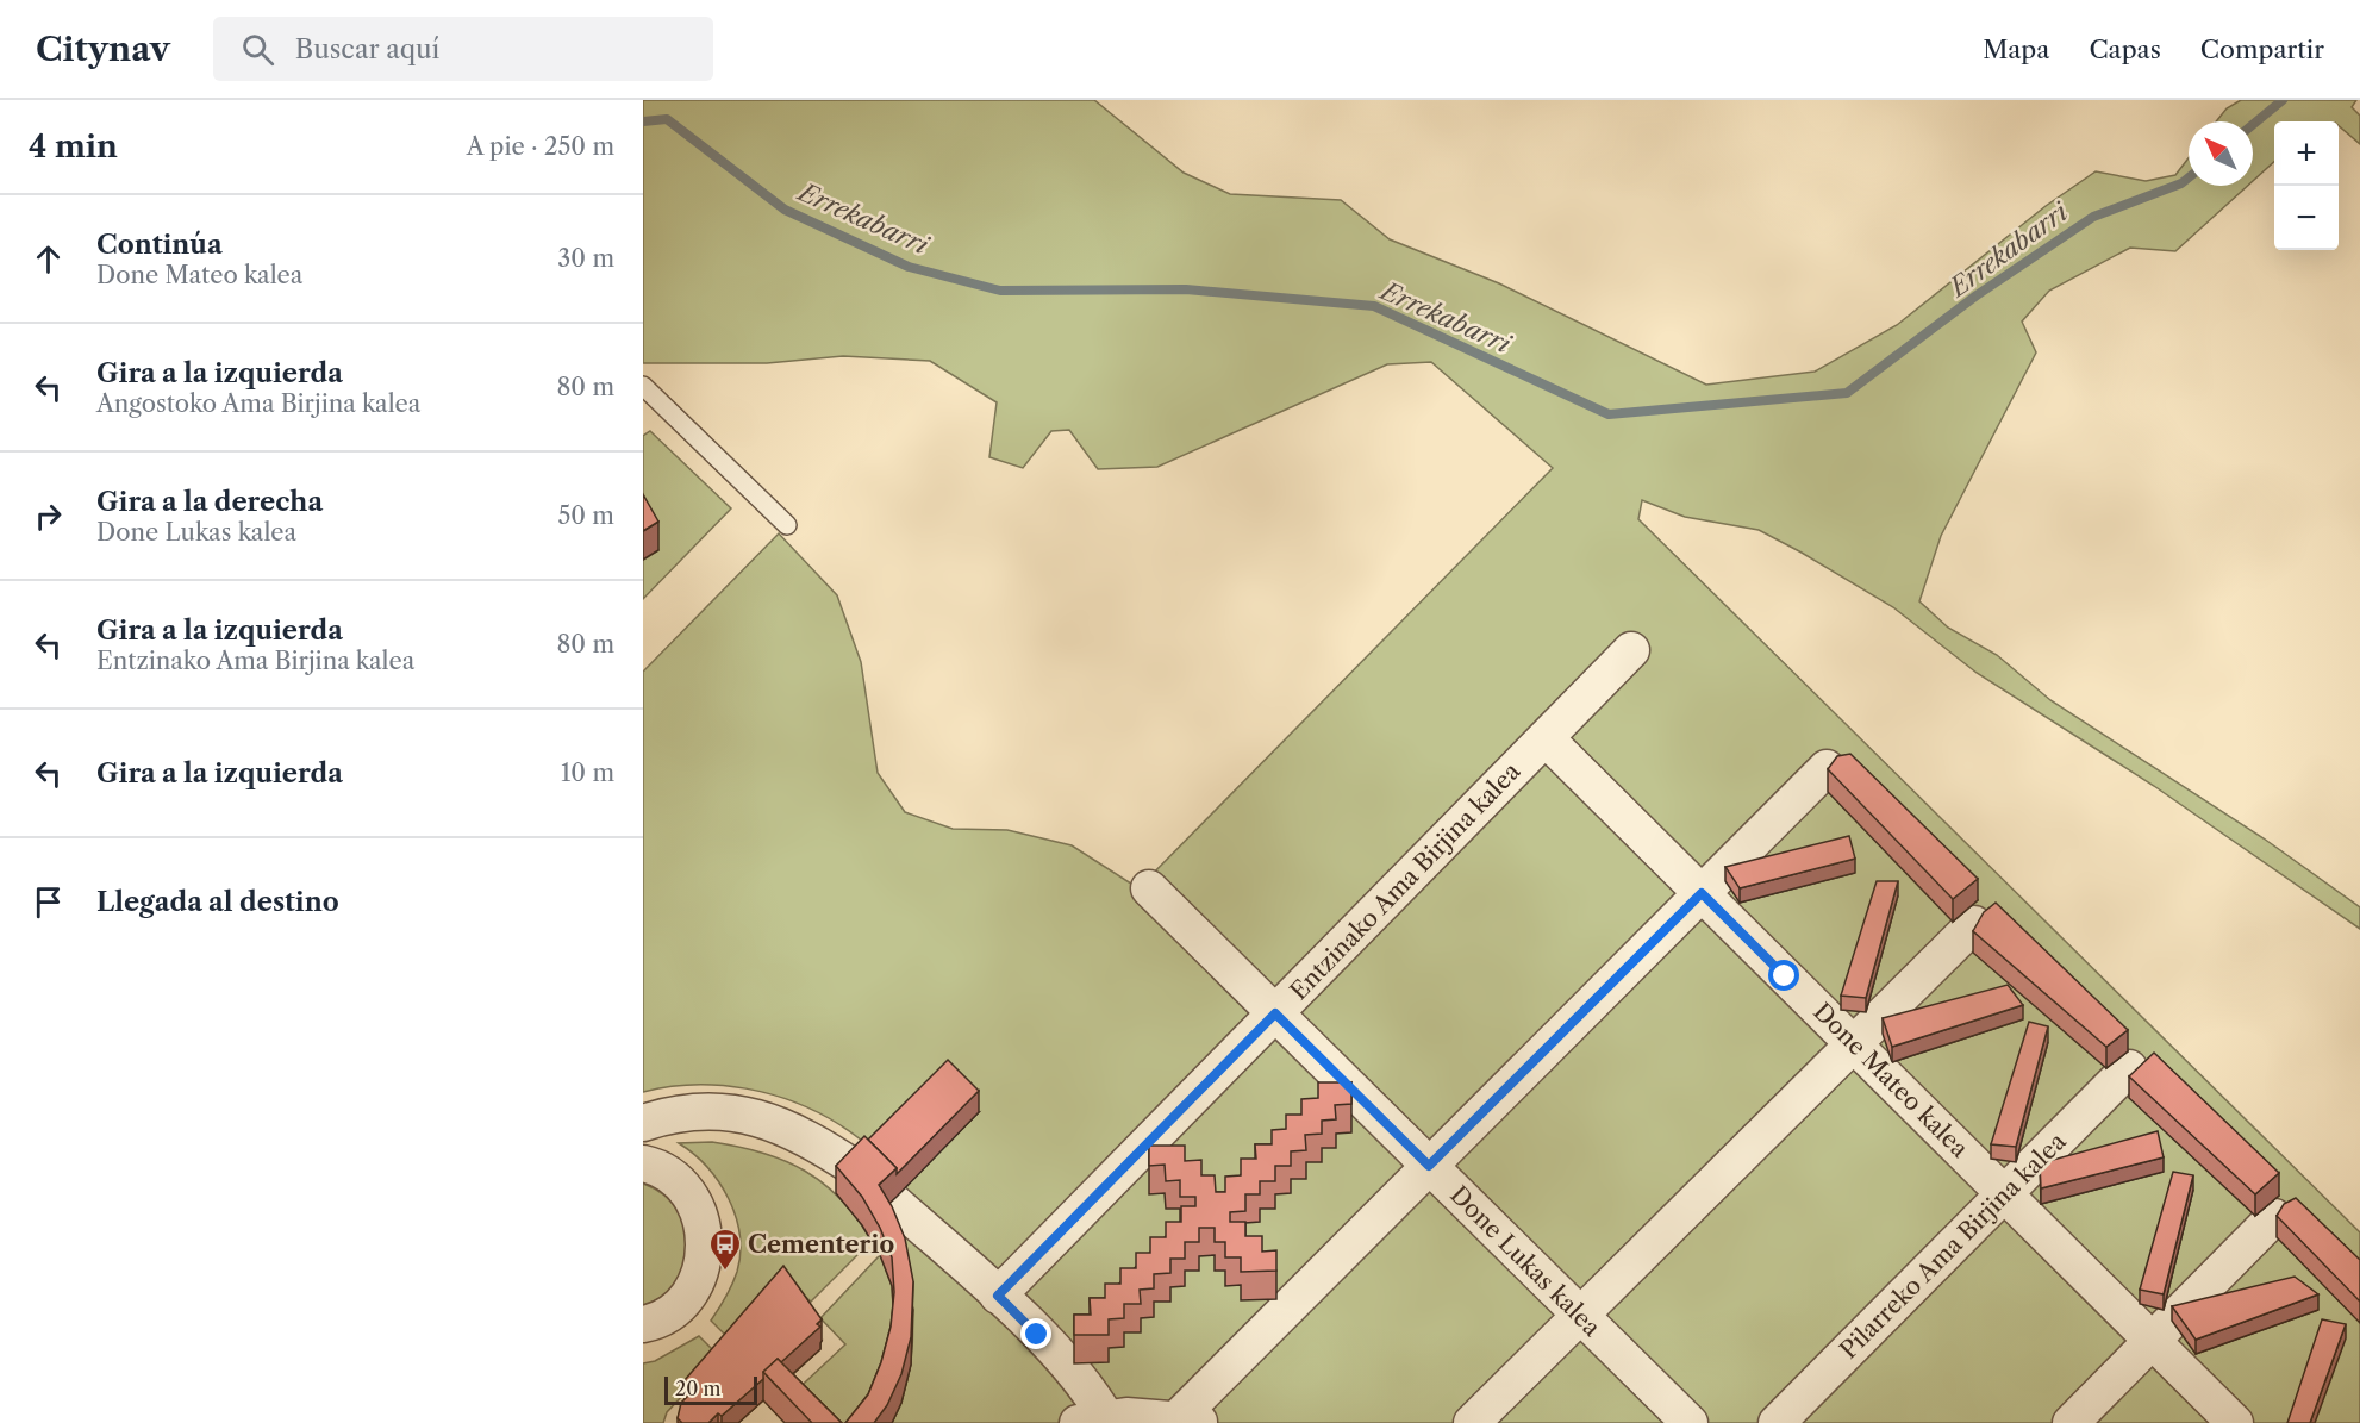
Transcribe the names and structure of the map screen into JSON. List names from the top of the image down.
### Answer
{
  "streets": {
    "street": [
      "Entzinako Ama Birjina kalea",
      "Done Mateo kalea",
      "Pilarreko Ama Birjina kalea",
      "Done Lukas kalea"
    ]
  },
  "crossings": [
    ["Entzinako Ama Birjina kalea", "Done Mateo kalea"],
    ["Entzinako Ama Birjina kalea", "Done Lukas kalea"],
    ["Done Mateo kalea", "Pilarreko Ama Birjina kalea"]
  ],
  "water": ["Errekabarri"],
  "places": {
    "bus stop": ["Cementerio"]
  },
  "scale_bar": "20 m",
  "north": "top left",
  "page": {
    "header": "Citynav",
    "search": "Buscar aquí",
    "nav": ["Mapa", "Capas", "Compartir"],
    "heading": ["4 min", "A pie · 250 m"],
    "map_buttons": ["+", "−"],
    "list": [
      ["Continúa", "Done Mateo kalea", "30 m"],
      ["Gira a la izquierda", "Angostoko Ama Birjina kalea", "80 m"],
      ["Gira a la derecha", "Done Lukas kalea", "50 m"],
      ["Gira a la izquierda", "Entzinako Ama Birjina kalea", "80 m"],
      ["Gira a la izquierda", "10 m"],
      "Llegada al destino"
    ],
    "scale": "20 m"
  }
}
